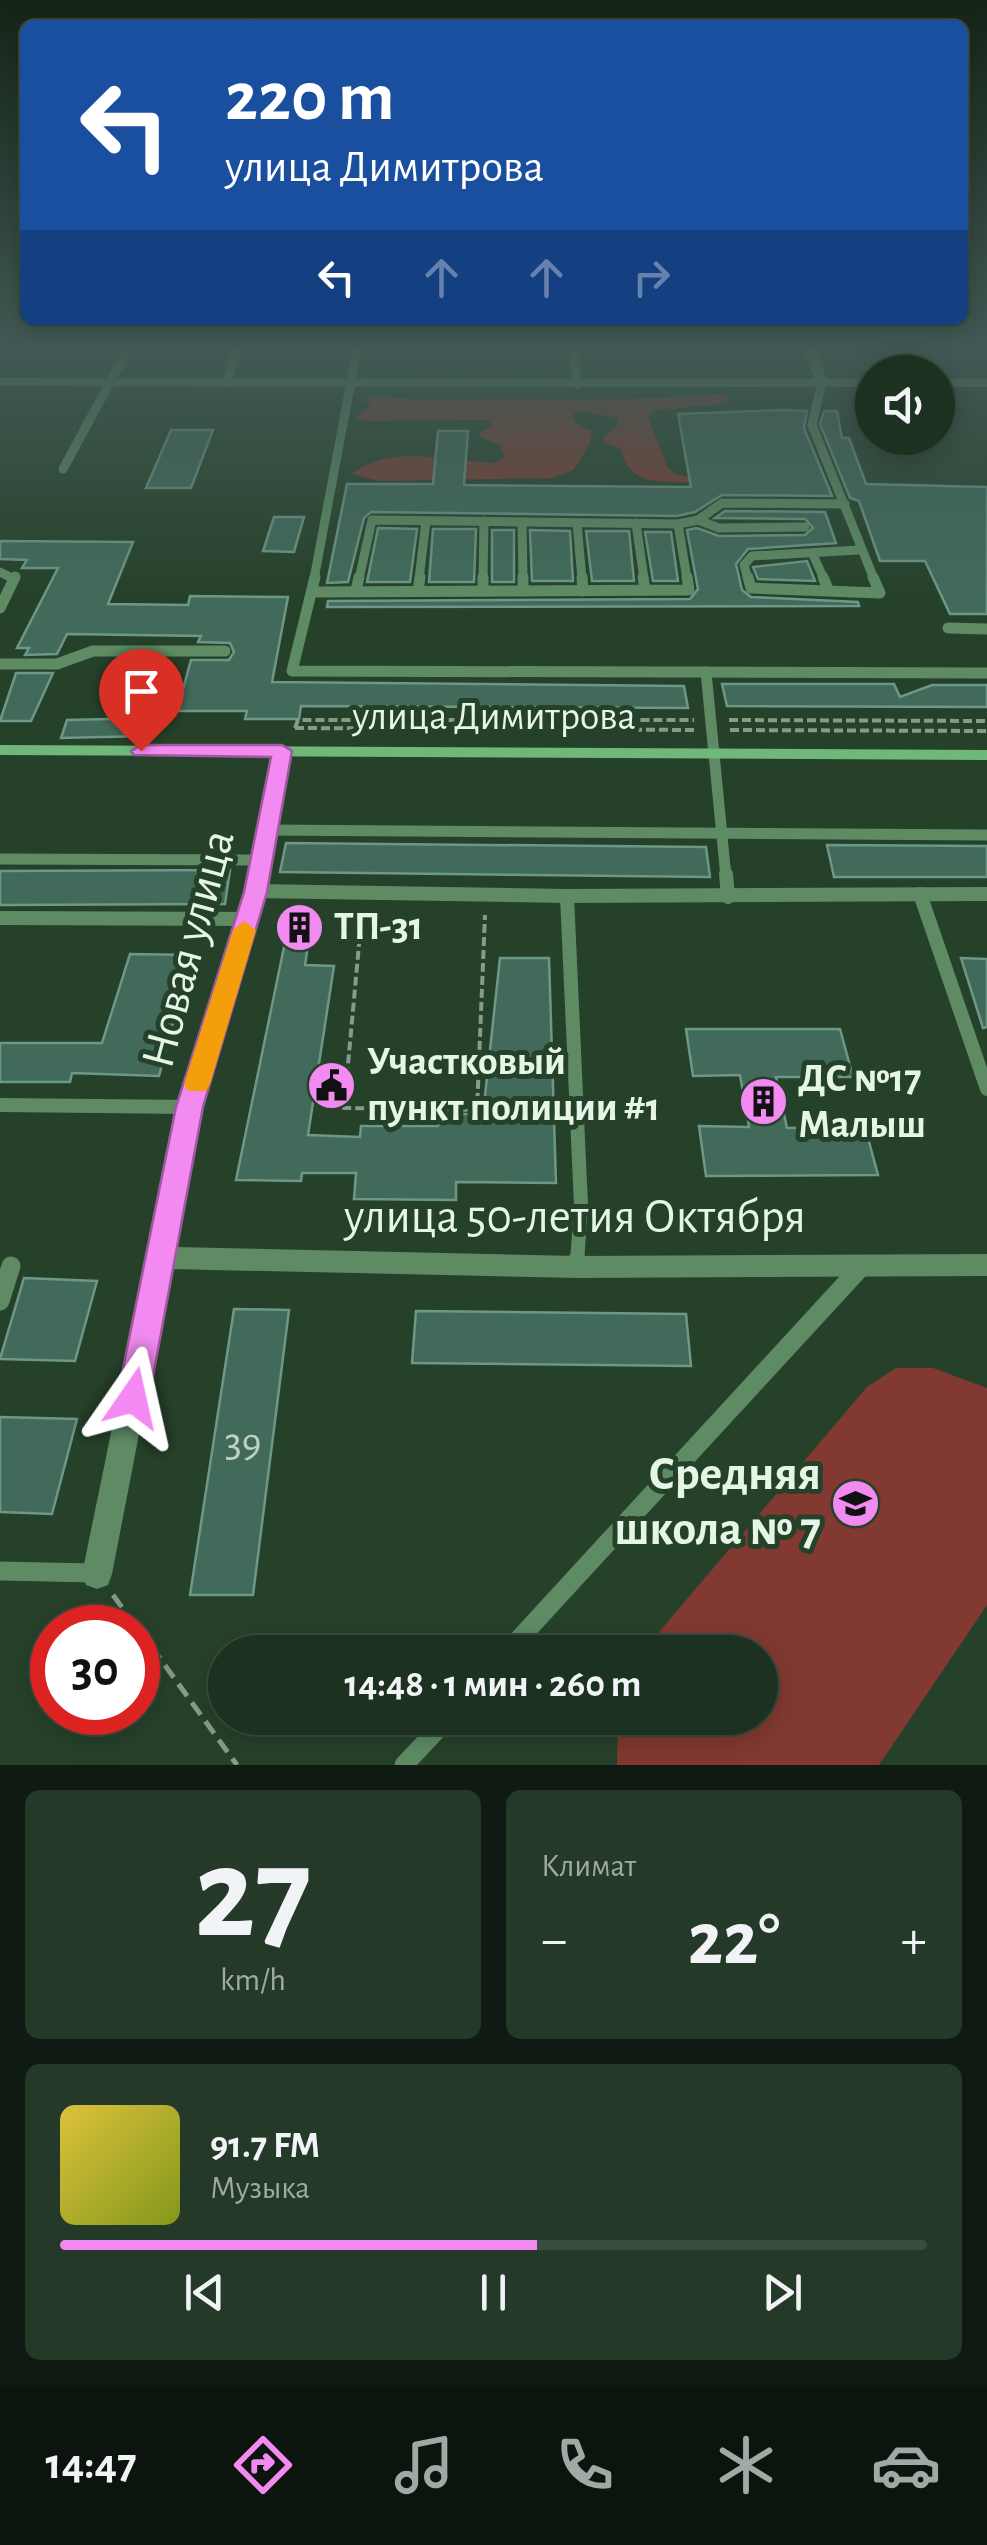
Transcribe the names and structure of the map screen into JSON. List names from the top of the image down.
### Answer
{
  "streets": {
    "street": ["улица Димитрова", "Новая улица", "улица 50-летия Октября"]
  },
  "crossings": [
    ["улица Димитрова", "Новая улица"],
    ["Новая улица", "улица 50-летия Октября"]
  ],
  "places": {
    "building": ["ТП-31", "ДС №17 Малыш"],
    "public building": ["Участковый пункт полиции #1"],
    "school or university": ["Средняя школа № 7"]
  },
  "house_numbers": ["39"],
  "page": {
    "turn": ["220 m", "улица Димитрова"],
    "limit": "30",
    "trip": "14:48 · 1 мин · 260 m",
    "tile": [
      ["27", "km/h"],
      "Климат"
    ],
    "heat": ["−", "22°", "+"],
    "song": ["91.7 FM", "Музыка"],
    "tabs": "14:47"
  }
}
